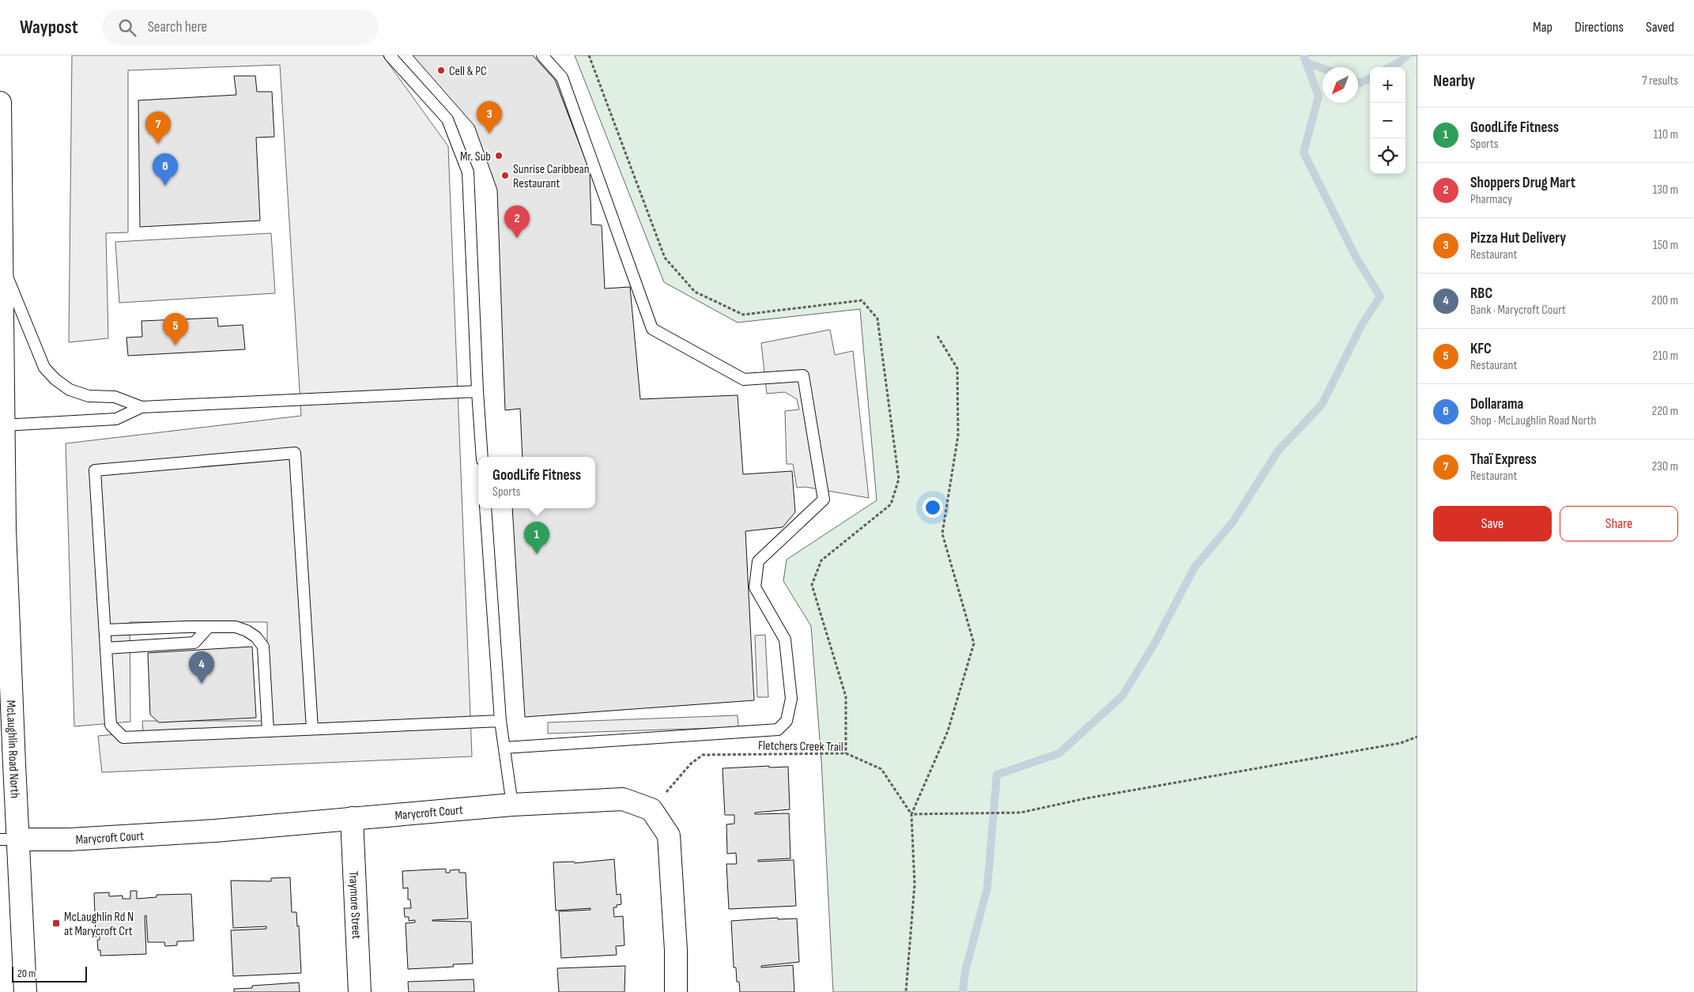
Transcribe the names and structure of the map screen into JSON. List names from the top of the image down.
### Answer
{
  "streets": {
    "street": ["McLaughlin Road North", "Marycroft Court", "Traymore Street"],
    "path": ["Fletchers Creek Trail"]
  },
  "crossings": [
    ["Fletchers Creek Trail", "Marycroft Court"],
    ["McLaughlin Road North", "Marycroft Court"],
    ["Marycroft Court", "Traymore Street"]
  ],
  "places": {
    "other": ["Cell & PC", "Mr. Sub", "Sunrise Caribbean Restaurant"],
    "transit": ["McLaughlin Rd N at Marycroft Crt"]
  },
  "scale_bar": "20 m",
  "north": "bottom left",
  "page": {
    "header": "Waypost",
    "search": "Search here",
    "nav": ["Map", "Directions", "Saved"],
    "heading": ["Nearby", "7 results"],
    "map_buttons": ["+", "−"],
    "pins": [
      "3",
      "7",
      "6",
      "2",
      "5",
      "1",
      "4"
    ],
    "list": [
      {
        "mark": "1",
        "name": "GoodLife Fitness",
        "note": "Sports",
        "value": "110 m"
      },
      {
        "mark": "2",
        "name": "Shoppers Drug Mart",
        "note": "Pharmacy",
        "value": "130 m"
      },
      {
        "mark": "3",
        "name": "Pizza Hut Delivery",
        "note": "Restaurant",
        "value": "150 m"
      },
      {
        "mark": "4",
        "name": "RBC",
        "note": "Bank · Marycroft Court",
        "value": "200 m"
      },
      {
        "mark": "5",
        "name": "KFC",
        "note": "Restaurant",
        "value": "210 m"
      },
      {
        "mark": "6",
        "name": "Dollarama",
        "note": "Shop · McLaughlin Road North",
        "value": "220 m"
      },
      {
        "mark": "7",
        "name": "Thaï Express",
        "note": "Restaurant",
        "value": "230 m"
      }
    ],
    "popup": ["GoodLife Fitness", "Sports"],
    "buttons": ["Save", "Share"],
    "scale": "20 m"
  }
}
